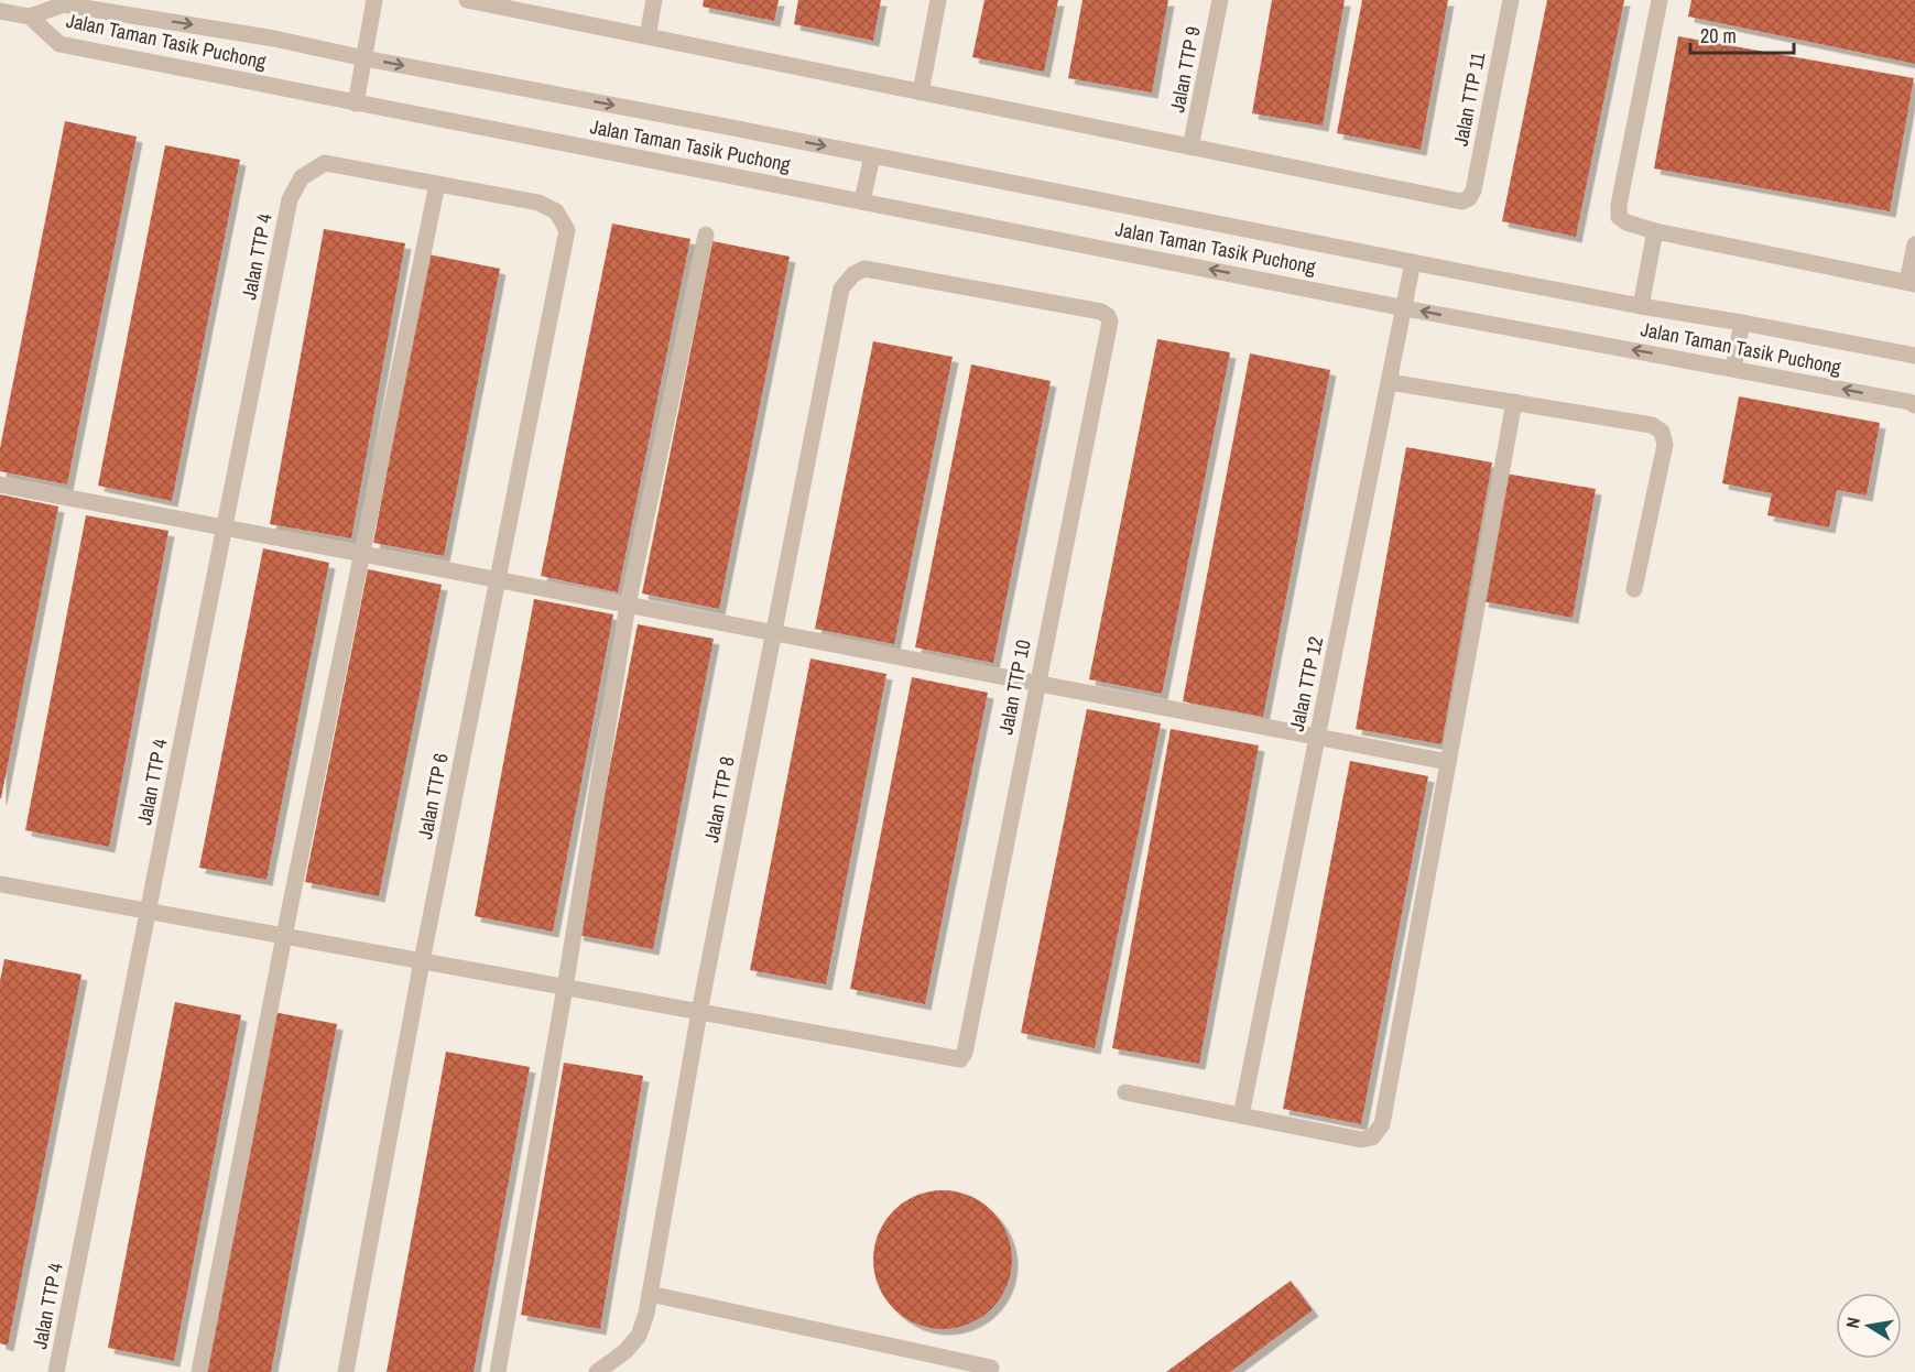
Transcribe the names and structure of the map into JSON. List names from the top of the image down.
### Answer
{
  "streets": {
    "street": [
      "Jalan Taman Tasik Puchong",
      "Jalan TTP 9",
      "Jalan TTP 11",
      "Jalan TTP 4",
      "Jalan TTP 12",
      "Jalan TTP 10",
      "Jalan TTP 6",
      "Jalan TTP 8"
    ]
  },
  "crossings": [
    ["Jalan Taman Tasik Puchong", "Jalan TTP 12"],
    ["Jalan TTP 9", "Jalan TTP 11"],
    ["Jalan TTP 4", "Jalan TTP 6"],
    ["Jalan TTP 10", "Jalan TTP 8"]
  ],
  "scale_bar": "20 m",
  "north": "left"
}
